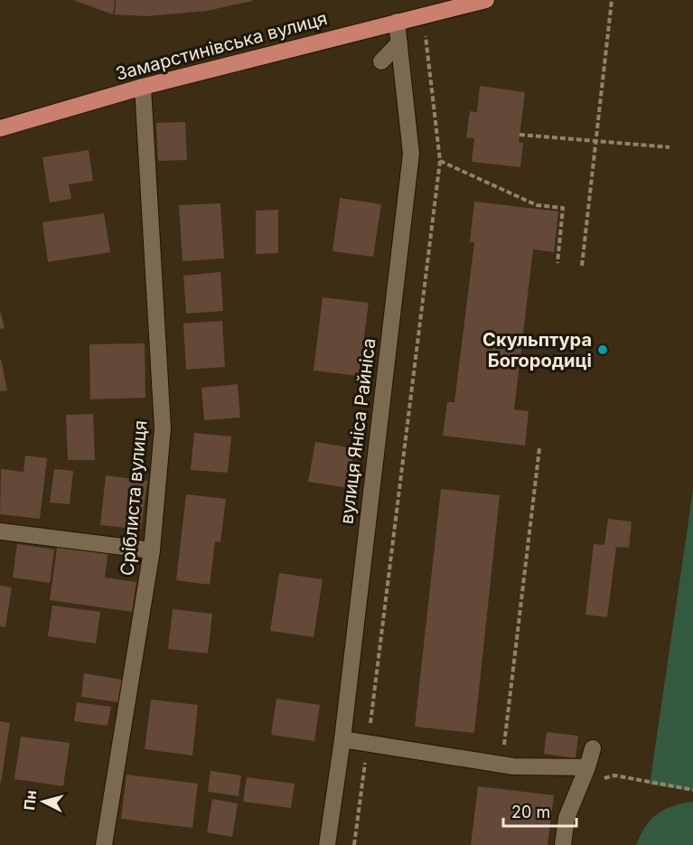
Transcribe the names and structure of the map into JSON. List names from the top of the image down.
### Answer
{
  "streets": {
    "main road": ["Замарстинівська вулиця"],
    "street": ["вулиця Яніса Райніса", "Сріблиста вулиця"]
  },
  "crossings": [
    ["Замарстинівська вулиця", "вулиця Яніса Райніса"],
    ["Замарстинівська вулиця", "Сріблиста вулиця"]
  ],
  "places": ["Скульптура Богородиці"],
  "scale_bar": "20 m",
  "north": "left"
}
